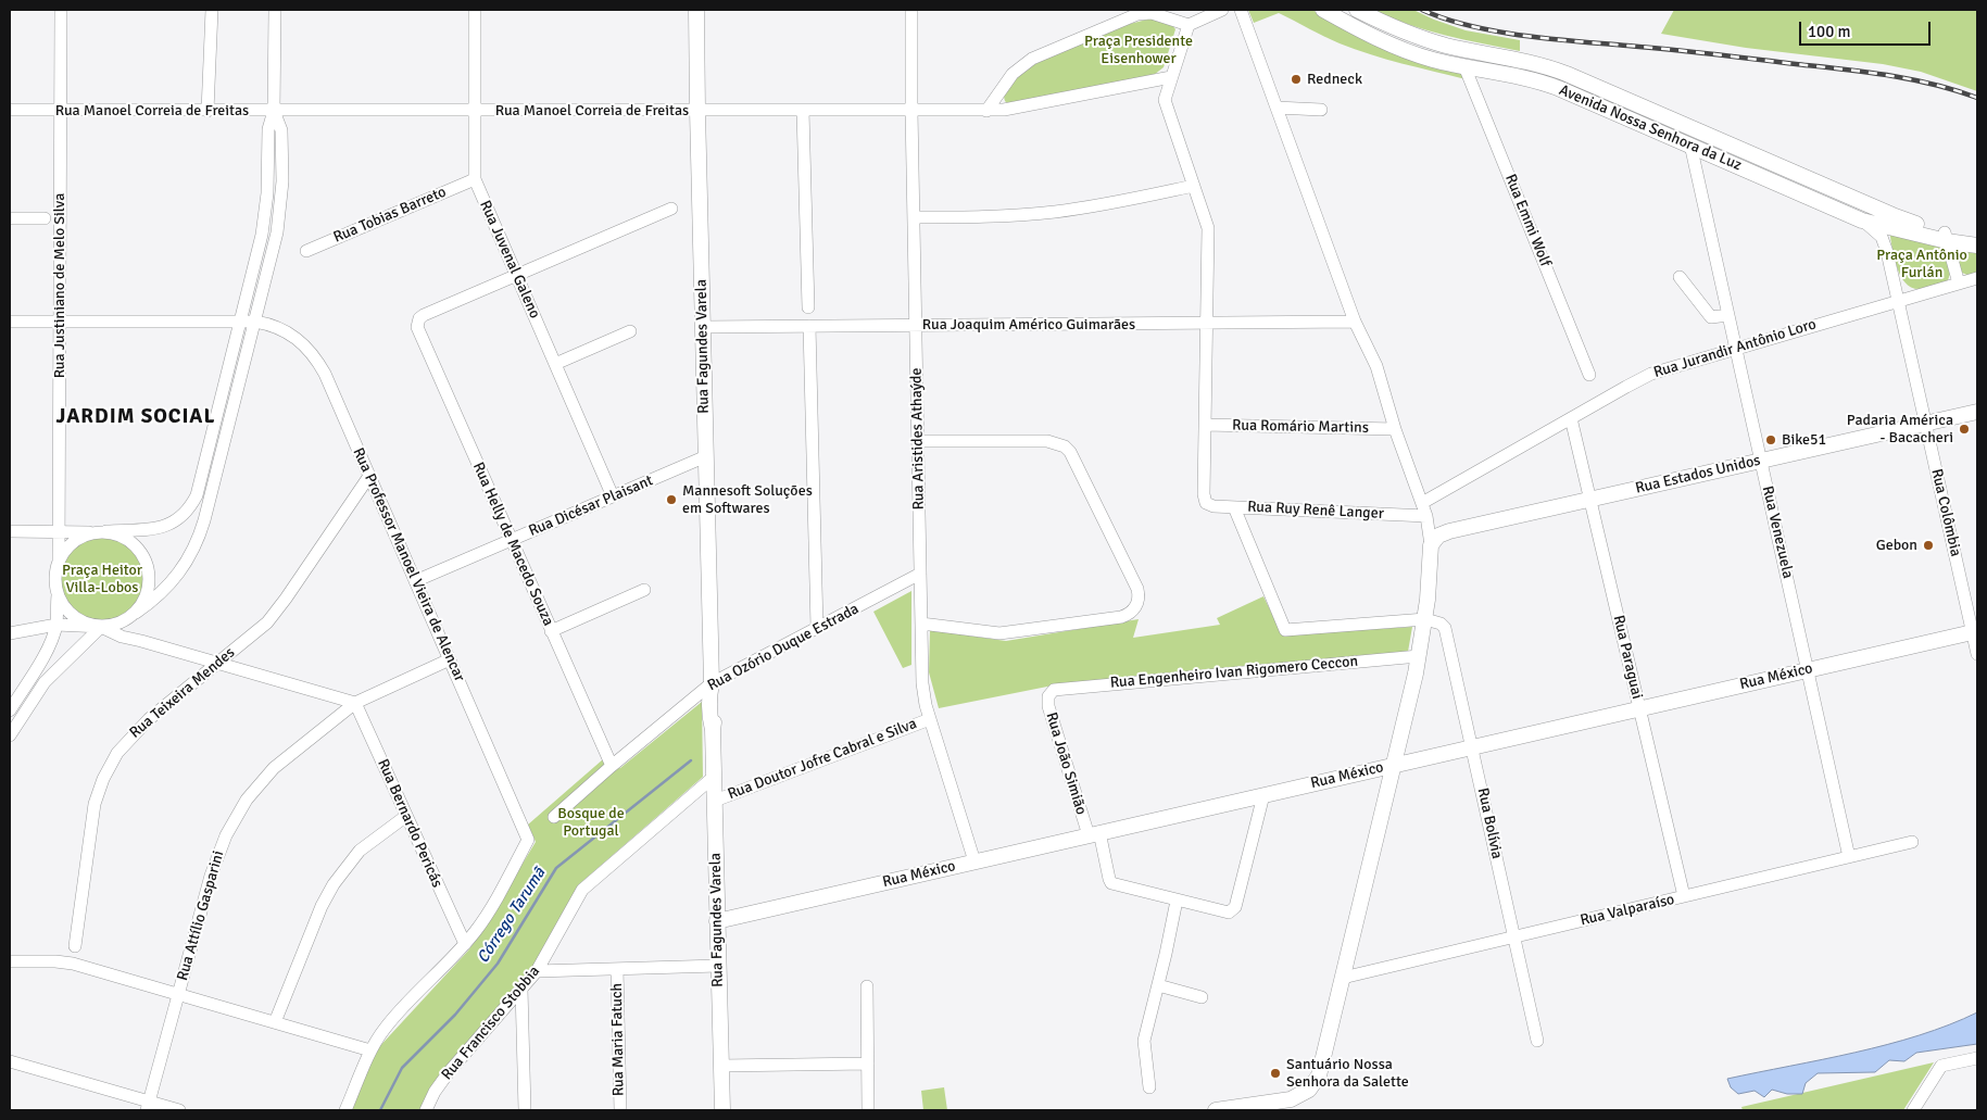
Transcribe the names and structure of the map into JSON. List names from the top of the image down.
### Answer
{
  "streets": {
    "main road": [
      "Avenida Nossa Senhora da Luz",
      "Rua Fagundes Varela",
      "Rua Estados Unidos",
      "Rua México"
    ],
    "street": [
      "Rua Manoel Correia de Freitas",
      "Rua Tobias Barreto",
      "Rua Emmi Wolf",
      "Rua Juvenal Galeno",
      "Rua Justiniano de Melo Silva",
      "Rua Joaquim Américo Guimarães",
      "Rua Jurandir Antônio Loro",
      "Rua Romário Martins",
      "Rua Aristides Athaýde",
      "Rua Dicésar Plaisant",
      "Rua Ruy Renê Langer",
      "Rua Colômbia",
      "Rua Venezuela",
      "Rua Helly de Macedo Souza",
      "Rua Professor Manoel Vieira de Alencar",
      "Rua Ozório Duque Estrada",
      "Rua Paraguai",
      "Rua Engenheiro Ivan Rigomero Ceccon",
      "Rua Teixeira Mendes",
      "Rua Doutor Jofre Cabral e Silva",
      "Rua João Simião",
      "Rua Bernardo Pericás",
      "Rua Bolívia",
      "Rua Valparaíso",
      "Rua Attílio Gasparini",
      "Rua Francisco Stobbia",
      "Rua Maria Fatuch"
    ]
  },
  "crossings": [
    ["Rua Manoel Correia de Freitas", "Rua Juvenal Galeno"],
    ["Rua Manoel Correia de Freitas", "Rua Justiniano de Melo Silva"],
    ["Rua Manoel Correia de Freitas", "Rua Fagundes Varela"],
    ["Rua Manoel Correia de Freitas", "Rua Aristides Athaýde"],
    ["Avenida Nossa Senhora da Luz", "Rua Emmi Wolf"],
    ["Avenida Nossa Senhora da Luz", "Rua Colômbia"],
    ["Avenida Nossa Senhora da Luz", "Rua Venezuela"],
    ["Rua Tobias Barreto", "Rua Juvenal Galeno"],
    ["Rua Juvenal Galeno", "Rua Dicésar Plaisant"],
    ["Rua Juvenal Galeno", "Rua Helly de Macedo Souza"],
    ["Rua Justiniano de Melo Silva", "Rua Professor Manoel Vieira de Alencar"],
    ["Rua Joaquim Américo Guimarães", "Rua Fagundes Varela"],
    ["Rua Joaquim Américo Guimarães", "Rua Aristides Athaýde"],
    ["Rua Fagundes Varela", "Rua Dicésar Plaisant"],
    ["Rua Fagundes Varela", "Rua Ozório Duque Estrada"],
    ["Rua Fagundes Varela", "Rua México"],
    ["Rua Fagundes Varela", "Rua Doutor Jofre Cabral e Silva"],
    ["Rua Fagundes Varela", "Rua Francisco Stobbia"],
    ["Rua Jurandir Antônio Loro", "Rua Colômbia"],
    ["Rua Jurandir Antônio Loro", "Rua Venezuela"],
    ["Rua Jurandir Antônio Loro", "Rua Paraguai"],
    ["Rua Romário Martins", "Rua Ruy Renê Langer"],
    ["Rua Aristides Athaýde", "Rua Ozório Duque Estrada"],
    ["Rua Aristides Athaýde", "Rua México"],
    ["Rua Aristides Athaýde", "Rua Doutor Jofre Cabral e Silva"],
    ["Rua Estados Unidos", "Rua Colômbia"],
    ["Rua Estados Unidos", "Rua Venezuela"],
    ["Rua Estados Unidos", "Rua Paraguai"],
    ["Rua Dicésar Plaisant", "Rua Helly de Macedo Souza"],
    ["Rua Dicésar Plaisant", "Rua Professor Manoel Vieira de Alencar"],
    ["Rua Colômbia", "Rua México"],
    ["Rua Venezuela", "Rua México"],
    ["Rua Venezuela", "Rua Valparaíso"],
    ["Rua Helly de Macedo Souza", "Rua Ozório Duque Estrada"],
    ["Rua Professor Manoel Vieira de Alencar", "Rua Teixeira Mendes"],
    ["Rua Professor Manoel Vieira de Alencar", "Rua Bernardo Pericás"],
    ["Rua Professor Manoel Vieira de Alencar", "Rua Attílio Gasparini"],
    ["Rua Paraguai", "Rua México"],
    ["Rua Paraguai", "Rua Valparaíso"],
    ["Rua Engenheiro Ivan Rigomero Ceccon", "Rua João Simião"],
    ["Rua México", "Rua João Simião"],
    ["Rua México", "Rua Bolívia"],
    ["Rua Bernardo Pericás", "Rua Attílio Gasparini"],
    ["Rua Bolívia", "Rua Valparaíso"]
  ],
  "districts": ["JARDIM SOCIAL"],
  "water": ["Córrego Tarumã"],
  "parks": [
    "Praça Presidente Eisenhower",
    "Praça Antônio Furlán",
    "Praça Heitor Villa-Lobos",
    "Bosque de Portugal"
  ],
  "places": [
    "Redneck",
    "Padaria América - Bacacheri",
    "Bike51",
    "Mannesoft Soluções em Softwares",
    "Gebon",
    "Santuário Nossa Senhora da Salette"
  ],
  "scale_bar": "100 m"
}
